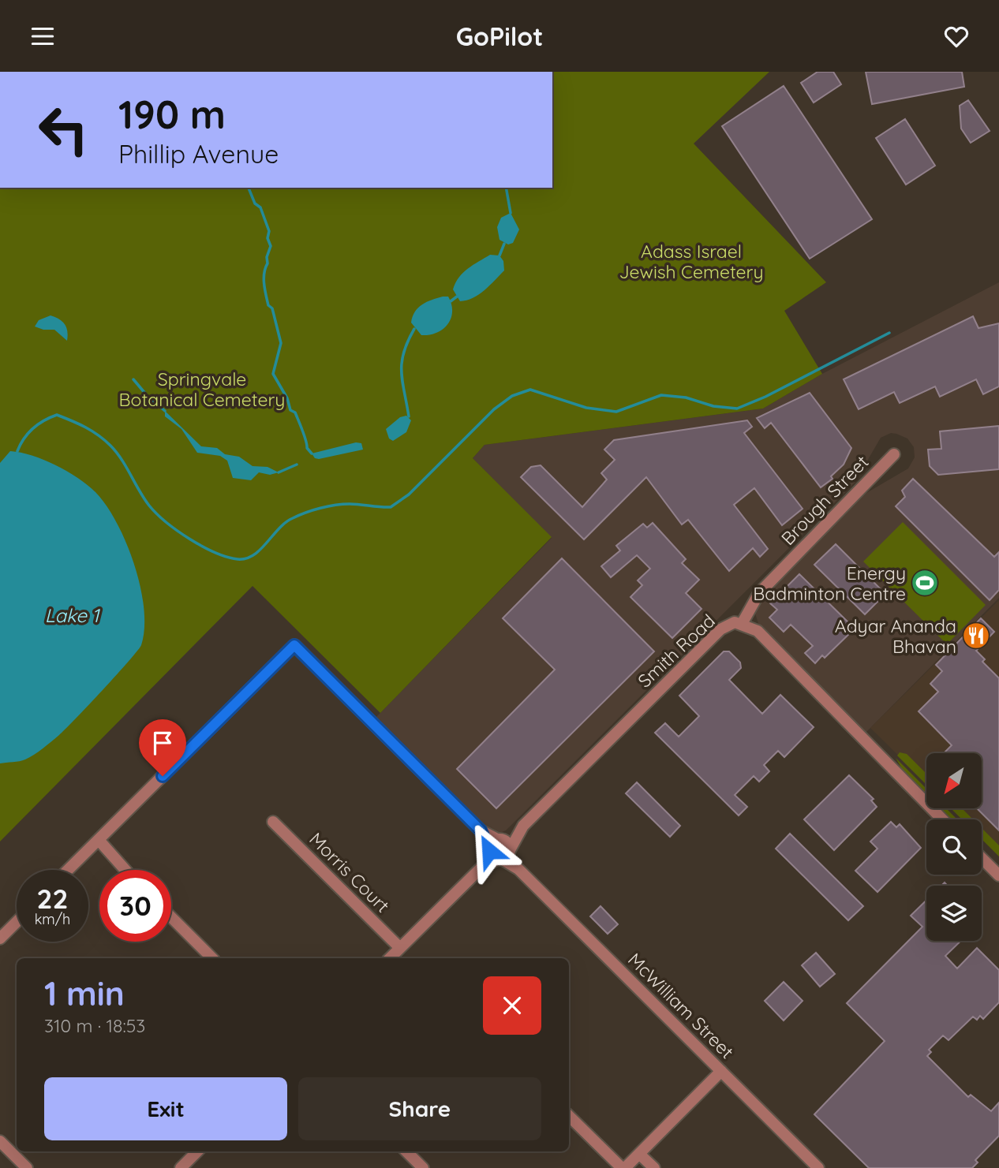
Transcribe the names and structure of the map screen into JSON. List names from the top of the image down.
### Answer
{
  "streets": {
    "street": [
      "Brough Street",
      "Smith Road",
      "Morris Court",
      "McWilliam Street"
    ]
  },
  "crossings": [
    ["Brough Street", "Smith Road"],
    ["Smith Road", "McWilliam Street"]
  ],
  "water": ["Lake 1"],
  "parks": ["Adass Israel Jewish Cemetery", "Springvale Botanical Cemetery"],
  "places": {
    "sports": ["Energy Badminton Centre"],
    "restaurant": ["Adyar Ananda Bhavan"]
  },
  "north": "bottom left",
  "page": {
    "header": "GoPilot",
    "turn": ["190 m", "Phillip Avenue"],
    "speed": "22 km/h",
    "limit": "30",
    "heading": ["1 min", "310 m · 18:53"],
    "buttons": ["Exit", "Share"]
  }
}
